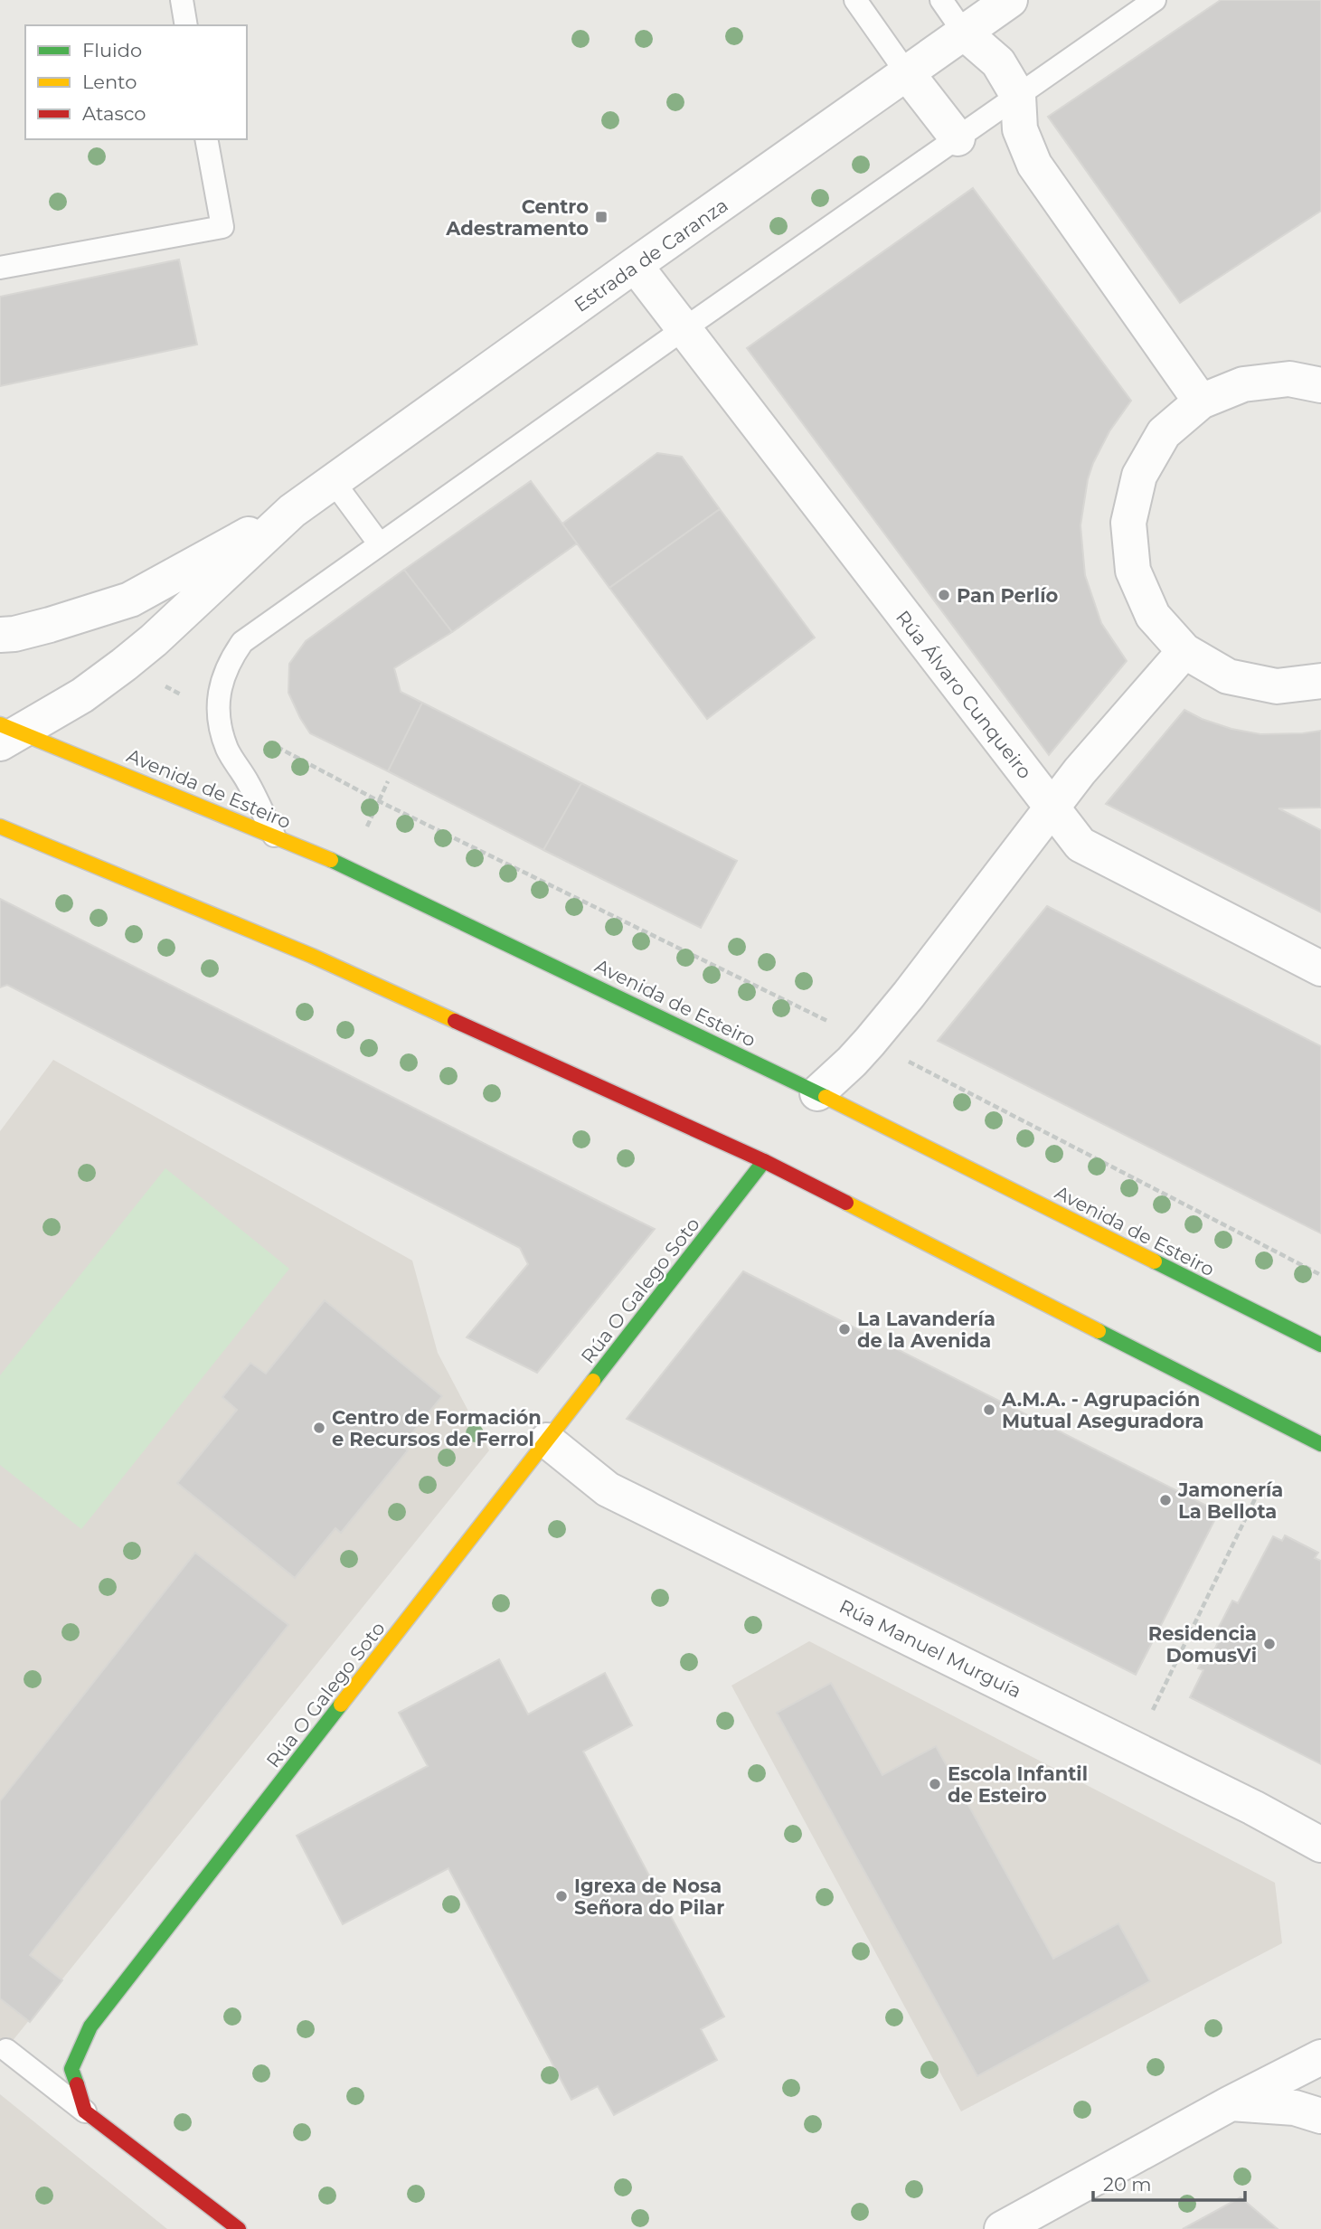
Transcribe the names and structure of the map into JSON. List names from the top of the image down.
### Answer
{
  "streets": {
    "main road": ["Avenida de Esteiro", "Rúa O Galego Soto"],
    "street": ["Estrada de Caranza", "Rúa Álvaro Cunqueiro", "Rúa Manuel Murguía"]
  },
  "crossings": [
    ["Estrada de Caranza", "Rúa Álvaro Cunqueiro"],
    ["Rúa O Galego Soto", "Rúa Manuel Murguía"]
  ],
  "places": {
    "transit": ["Centro Adestramento"],
    "other": [
      "Pan Perlío",
      "La Lavandería de la Avenida",
      "A.M.A. - Agrupación Mutual Aseguradora",
      "Centro de Formación e Recursos de Ferrol",
      "Jamonería La Bellota",
      "Residencia DomusVi",
      "Escola Infantil de Esteiro",
      "Igrexa de Nosa Señora do Pilar"
    ]
  },
  "legend": ["Fluido", "Lento", "Atasco"],
  "scale_bar": "20 m"
}
